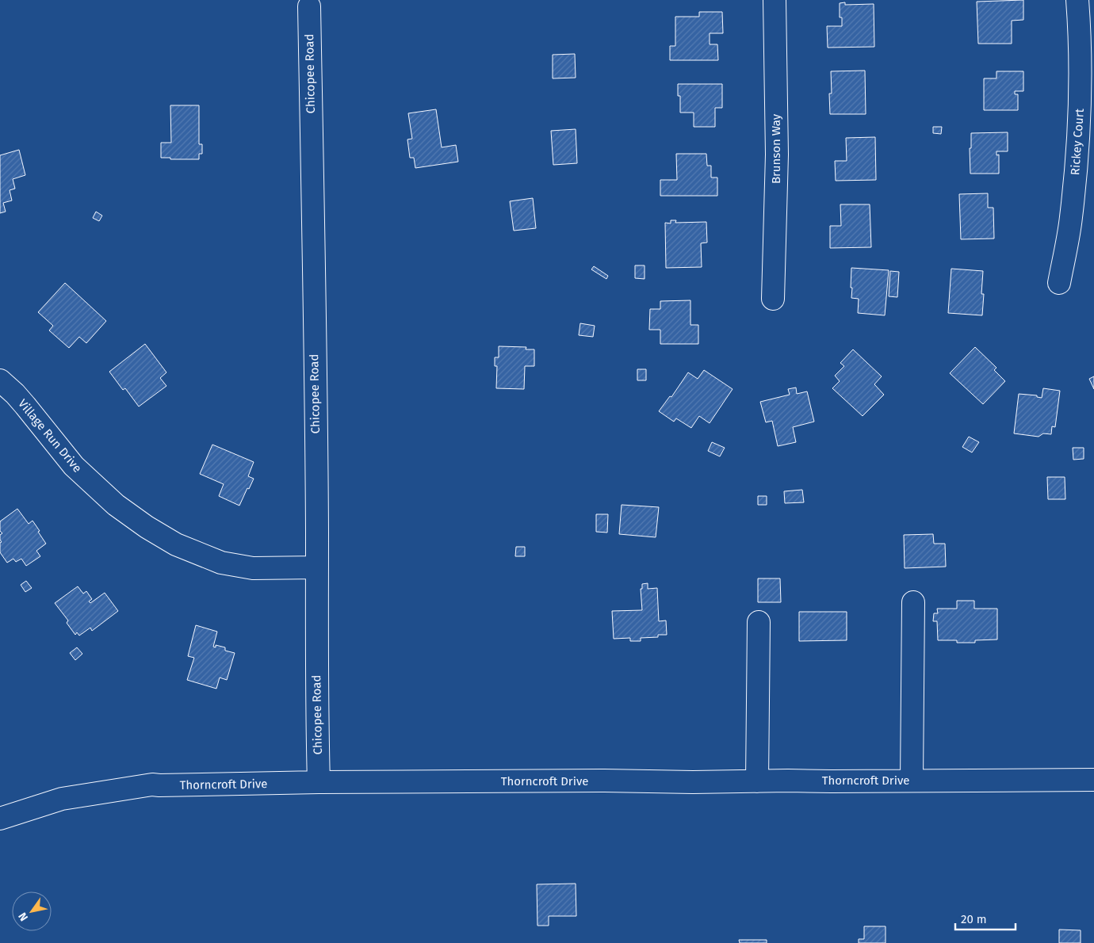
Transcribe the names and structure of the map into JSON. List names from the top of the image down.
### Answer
{
  "streets": {
    "street": [
      "Chicopee Road",
      "Rickey Court",
      "Brunson Way",
      "Village Run Drive",
      "Thorncroft Drive"
    ]
  },
  "crossings": [
    ["Chicopee Road", "Village Run Drive"],
    ["Chicopee Road", "Thorncroft Drive"]
  ],
  "scale_bar": "20 m",
  "north": "bottom left"
}
